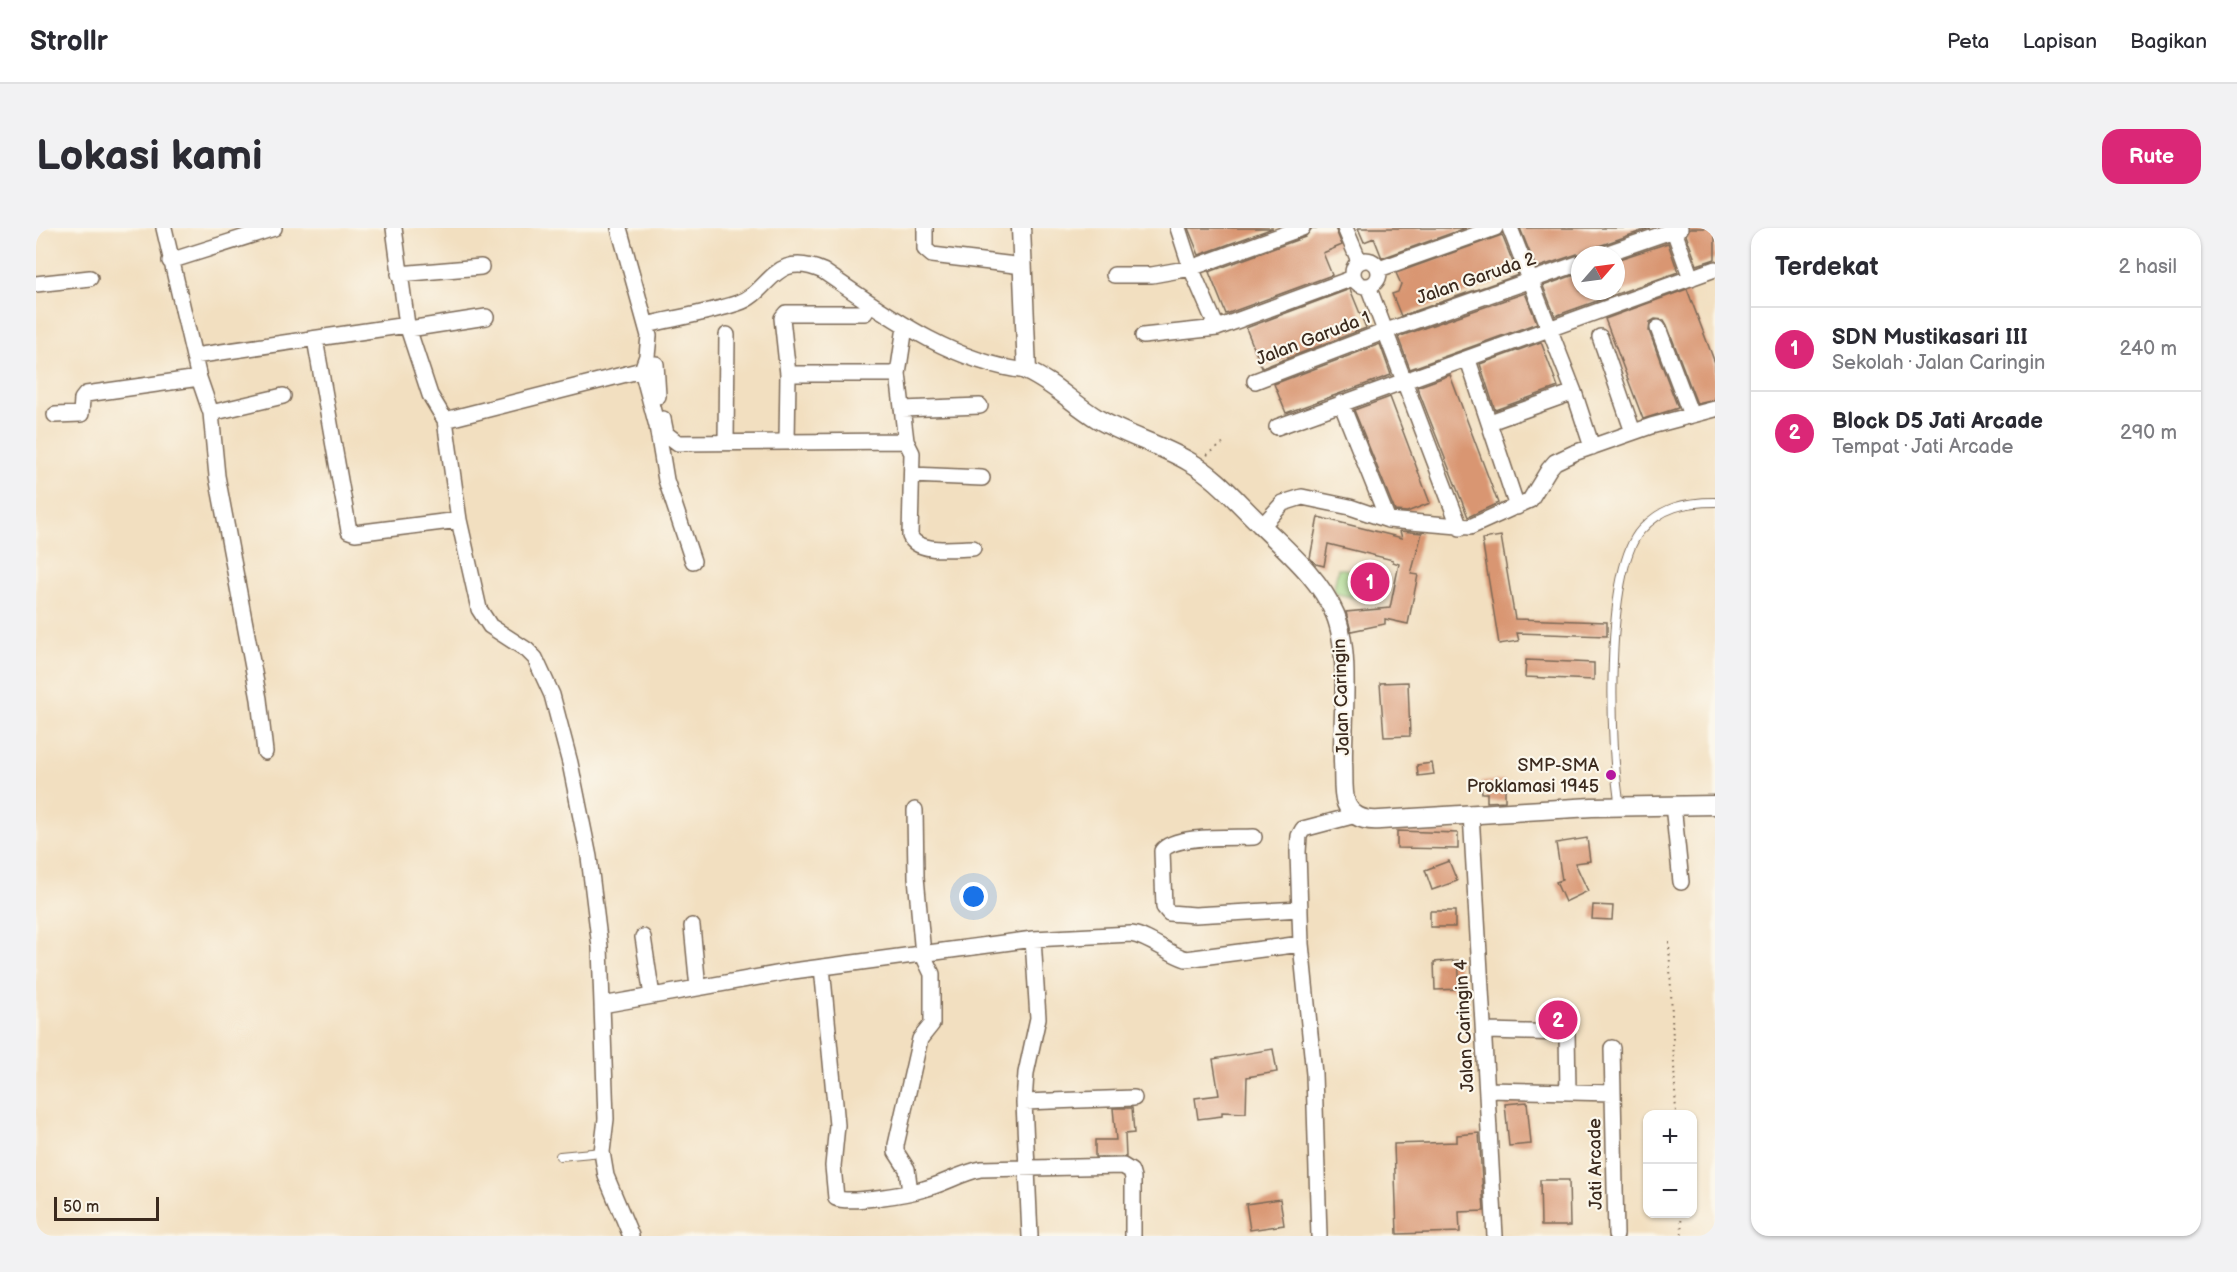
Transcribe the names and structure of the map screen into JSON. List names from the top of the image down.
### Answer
{
  "streets": {
    "street": [
      "Jalan Garuda 2",
      "Jalan Garuda 1",
      "Jalan Caringin",
      "Jalan Caringin 4",
      "Jati Arcade"
    ]
  },
  "crossings": [
    ["Jalan Garuda 2", "Jalan Garuda 1"],
    ["Jalan Caringin 4", "Jati Arcade"]
  ],
  "places": ["SMP-SMA Proklamasi 1945"],
  "scale_bar": "50 m",
  "north": "top right",
  "page": {
    "header": "Strollr",
    "nav": ["Peta", "Lapisan", "Bagikan"],
    "buttons": "Rute",
    "title": "Lokasi kami",
    "heading": ["Terdekat", "2 hasil"],
    "list": [
      {
        "mark": "1",
        "name": "SDN Mustikasari III",
        "note": "Sekolah · Jalan Caringin",
        "value": "240 m"
      },
      {
        "mark": "2",
        "name": "Block D5 Jati Arcade",
        "note": "Tempat · Jati Arcade",
        "value": "290 m"
      }
    ],
    "pins": ["1", "2"],
    "map_buttons": ["+", "−"],
    "scale": "50 m"
  }
}
